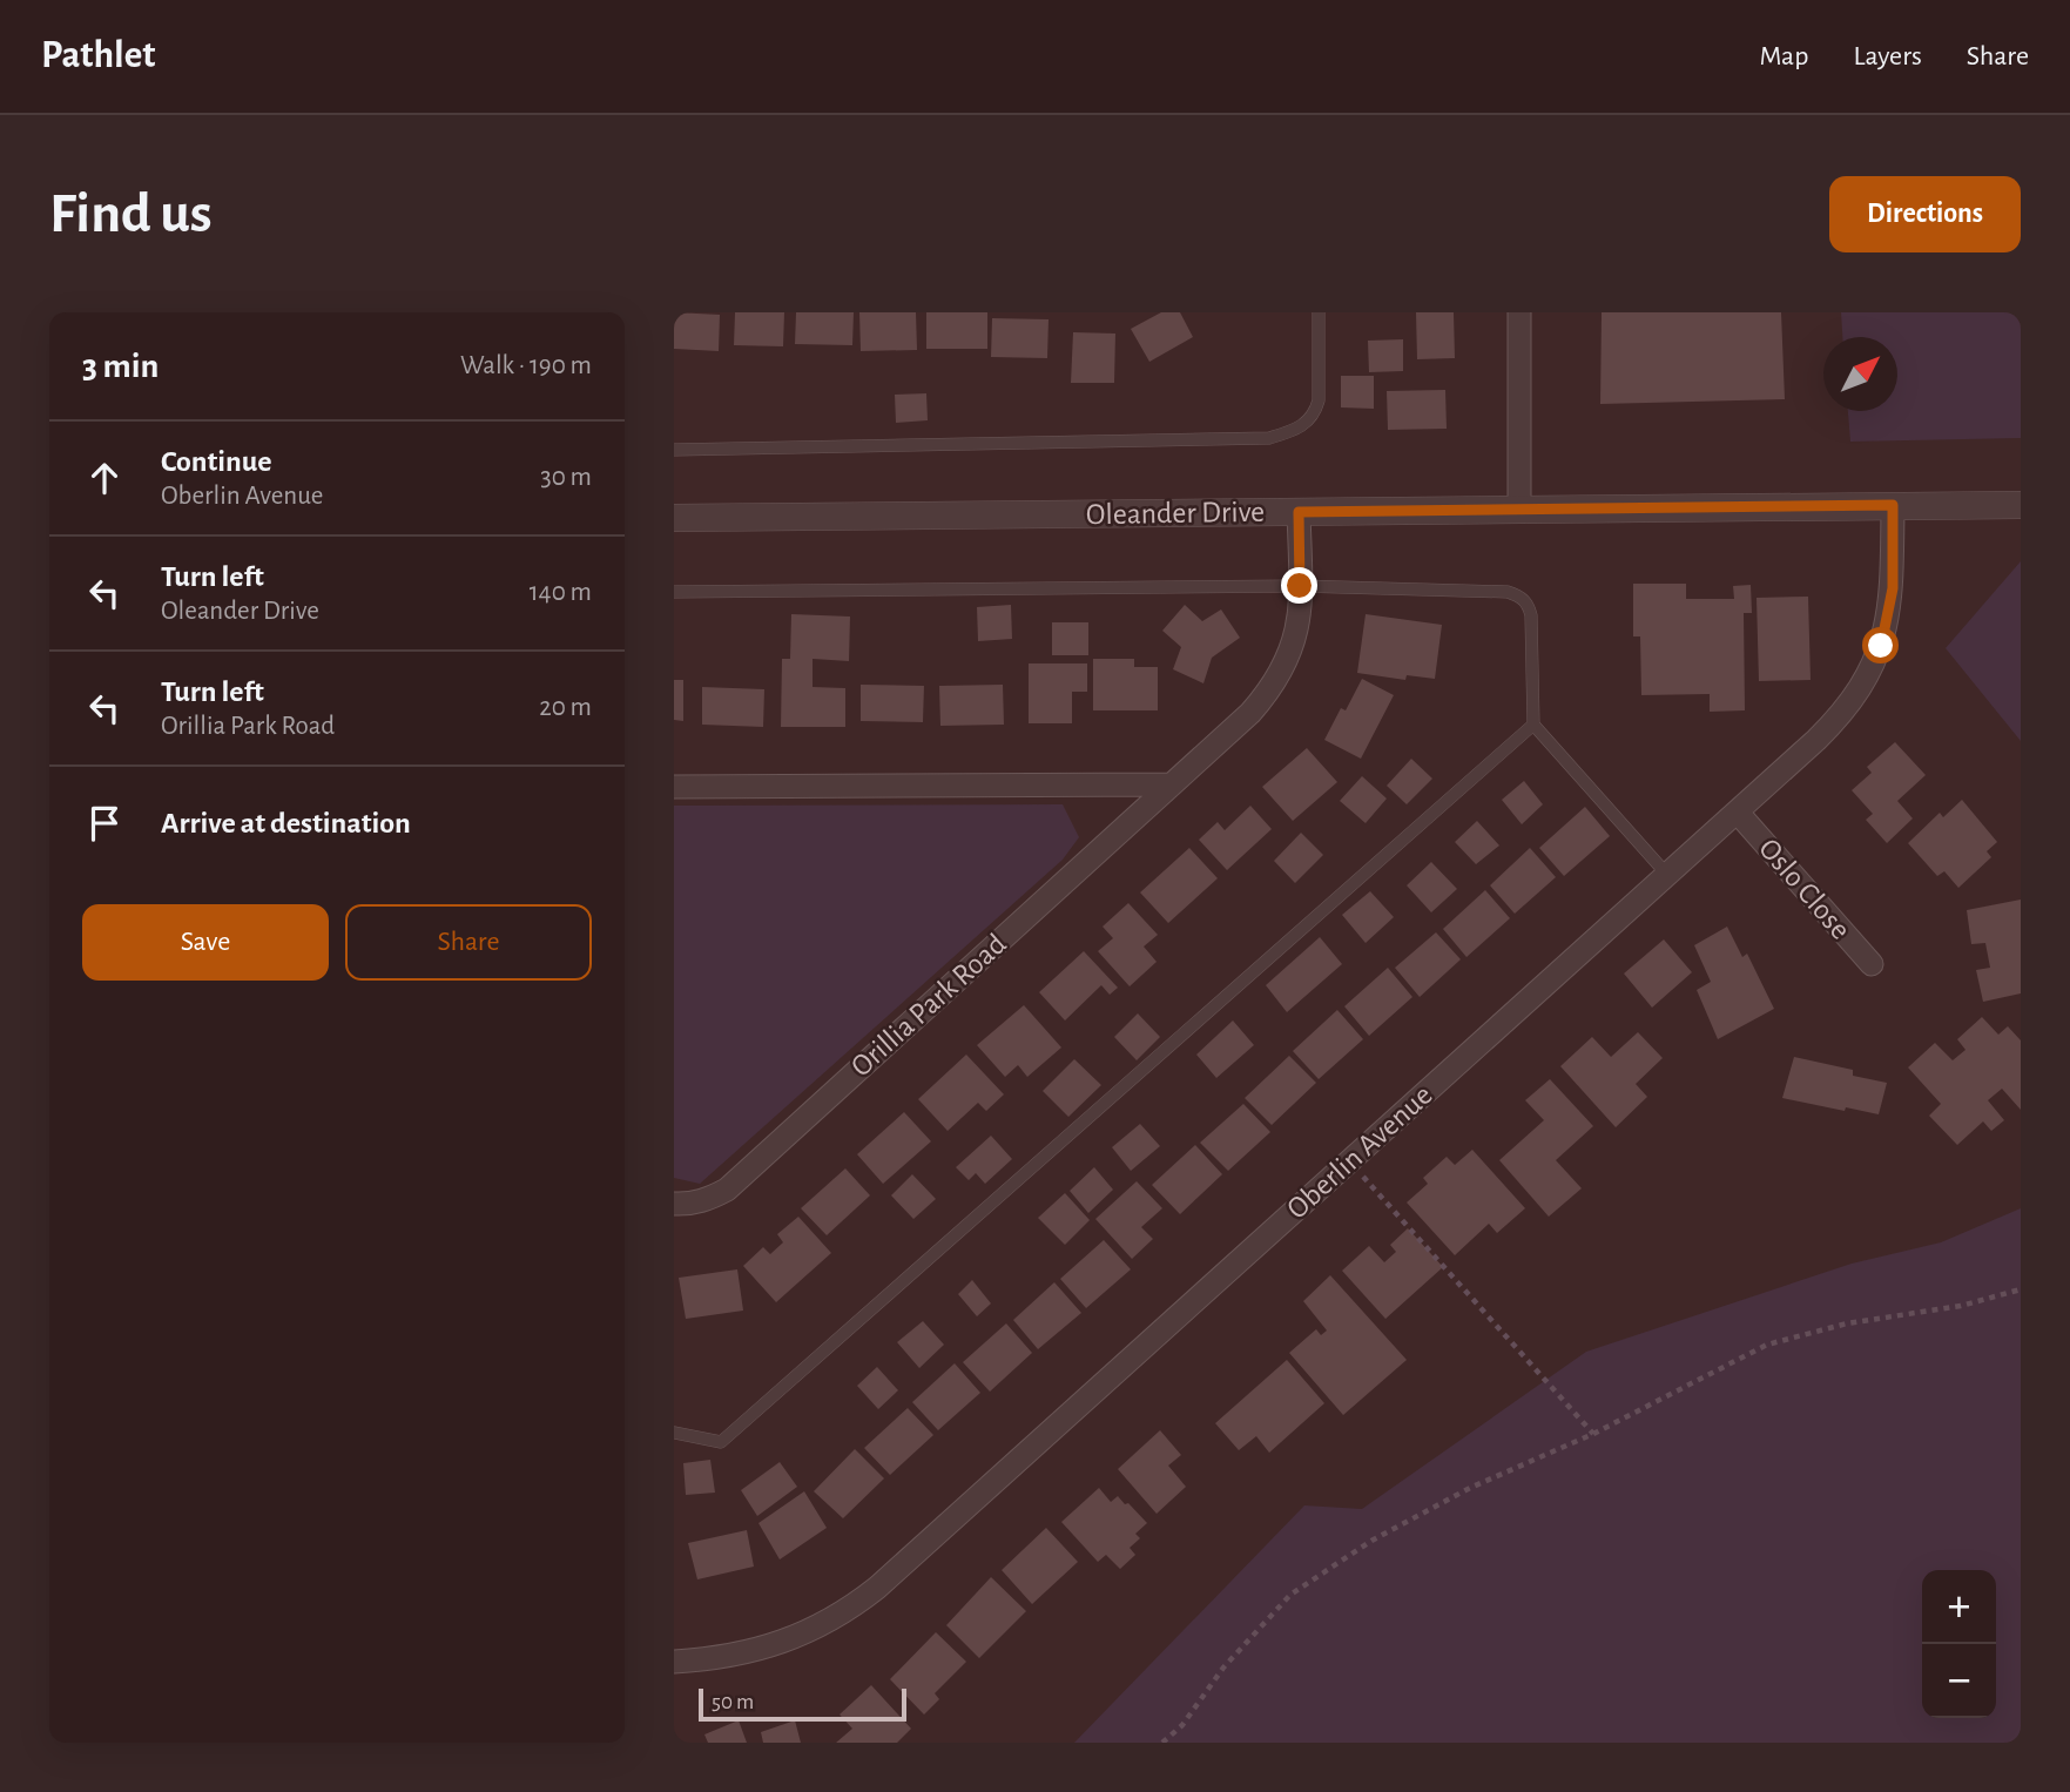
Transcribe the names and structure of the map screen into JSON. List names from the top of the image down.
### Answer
{
  "streets": {
    "street": [
      "Oleander Drive",
      "Oslo Close",
      "Orillia Park Road",
      "Oberlin Avenue"
    ]
  },
  "crossings": [
    ["Oleander Drive", "Orillia Park Road"],
    ["Oleander Drive", "Oberlin Avenue"],
    ["Oslo Close", "Oberlin Avenue"]
  ],
  "scale_bar": "50 m",
  "north": "top right",
  "page": {
    "header": "Pathlet",
    "nav": ["Map", "Layers", "Share"],
    "buttons": [
      "Directions",
      ["Save", "Share"]
    ],
    "title": "Find us",
    "heading": ["3 min", "Walk · 190 m"],
    "list": [
      ["Continue", "Oberlin Avenue", "30 m"],
      ["Turn left", "Oleander Drive", "140 m"],
      ["Turn left", "Orillia Park Road", "20 m"],
      "Arrive at destination"
    ],
    "map_buttons": ["+", "−"],
    "scale": "50 m"
  }
}
